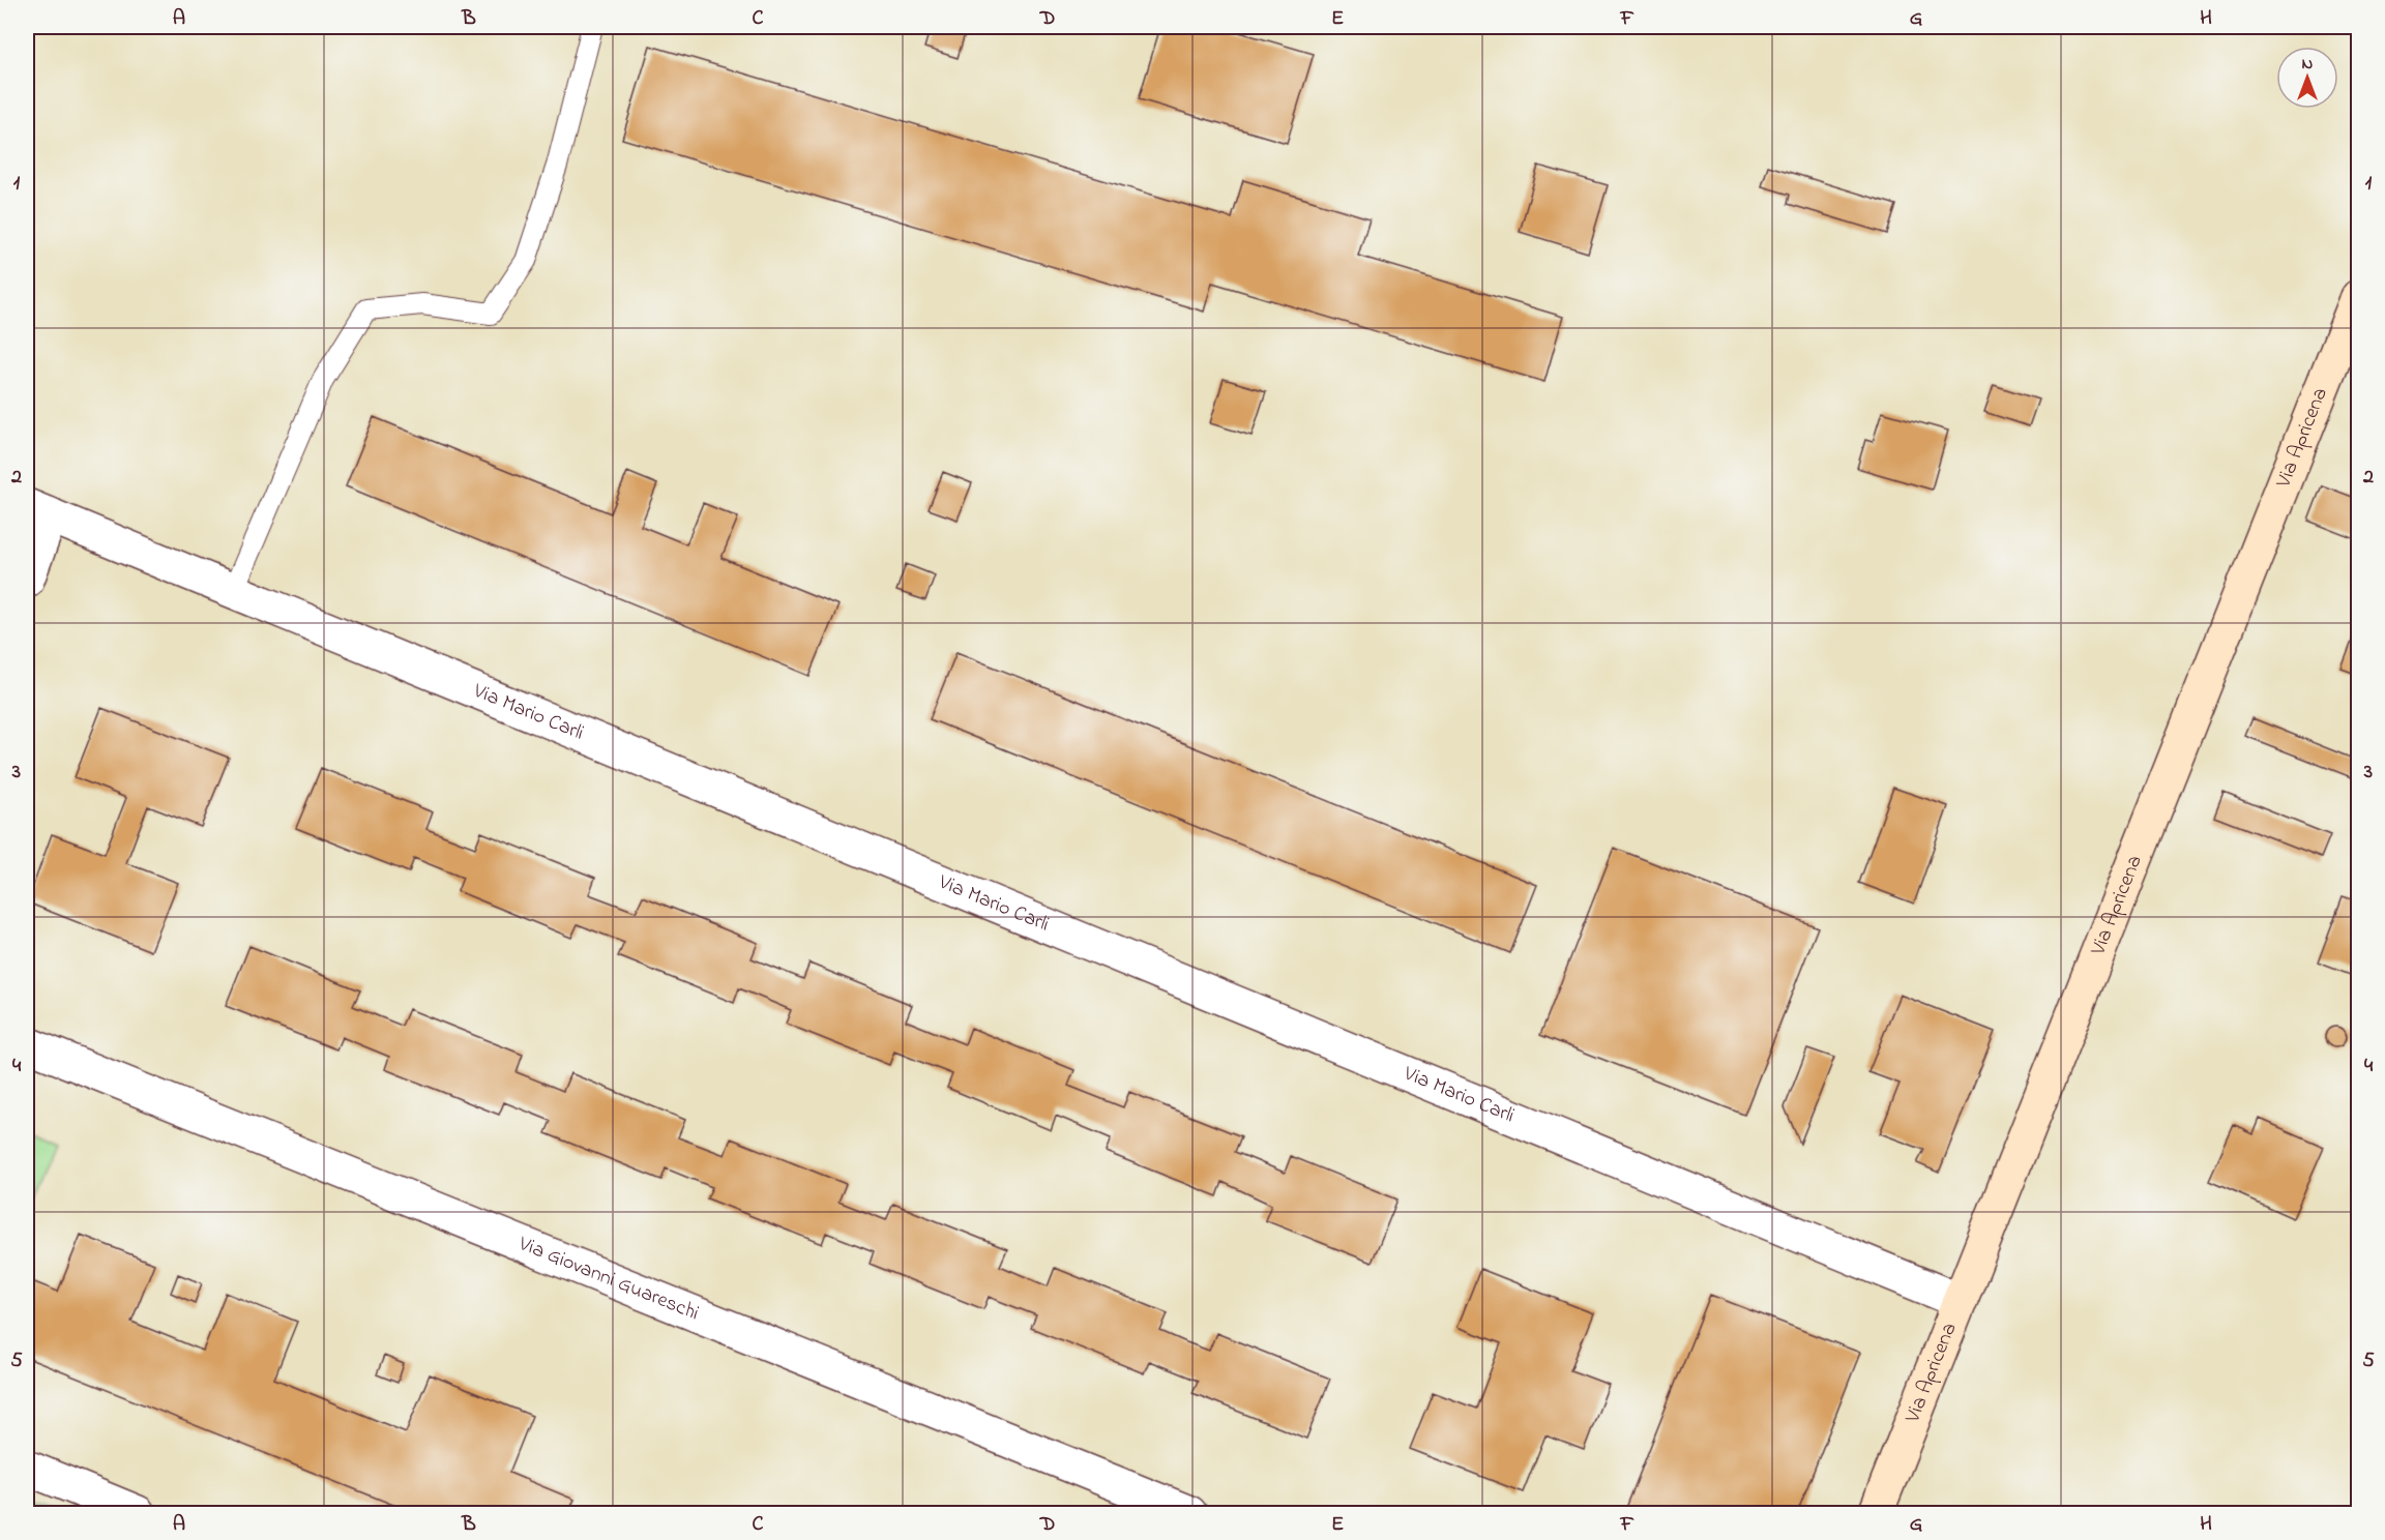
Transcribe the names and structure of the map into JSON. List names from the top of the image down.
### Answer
{
  "streets": {
    "main road": ["Via Apricena"],
    "street": ["Via Mario Carli", "Via Giovanni Guareschi"]
  },
  "crossings": [
    ["Via Apricena", "Via Mario Carli"]
  ],
  "north": "top",
  "grid": {
    "columns": [
      "A",
      "B",
      "C",
      "D",
      "E",
      "F",
      "G",
      "H"
    ],
    "rows": [
      "1",
      "2",
      "3",
      "4",
      "5"
    ]
  }
}
